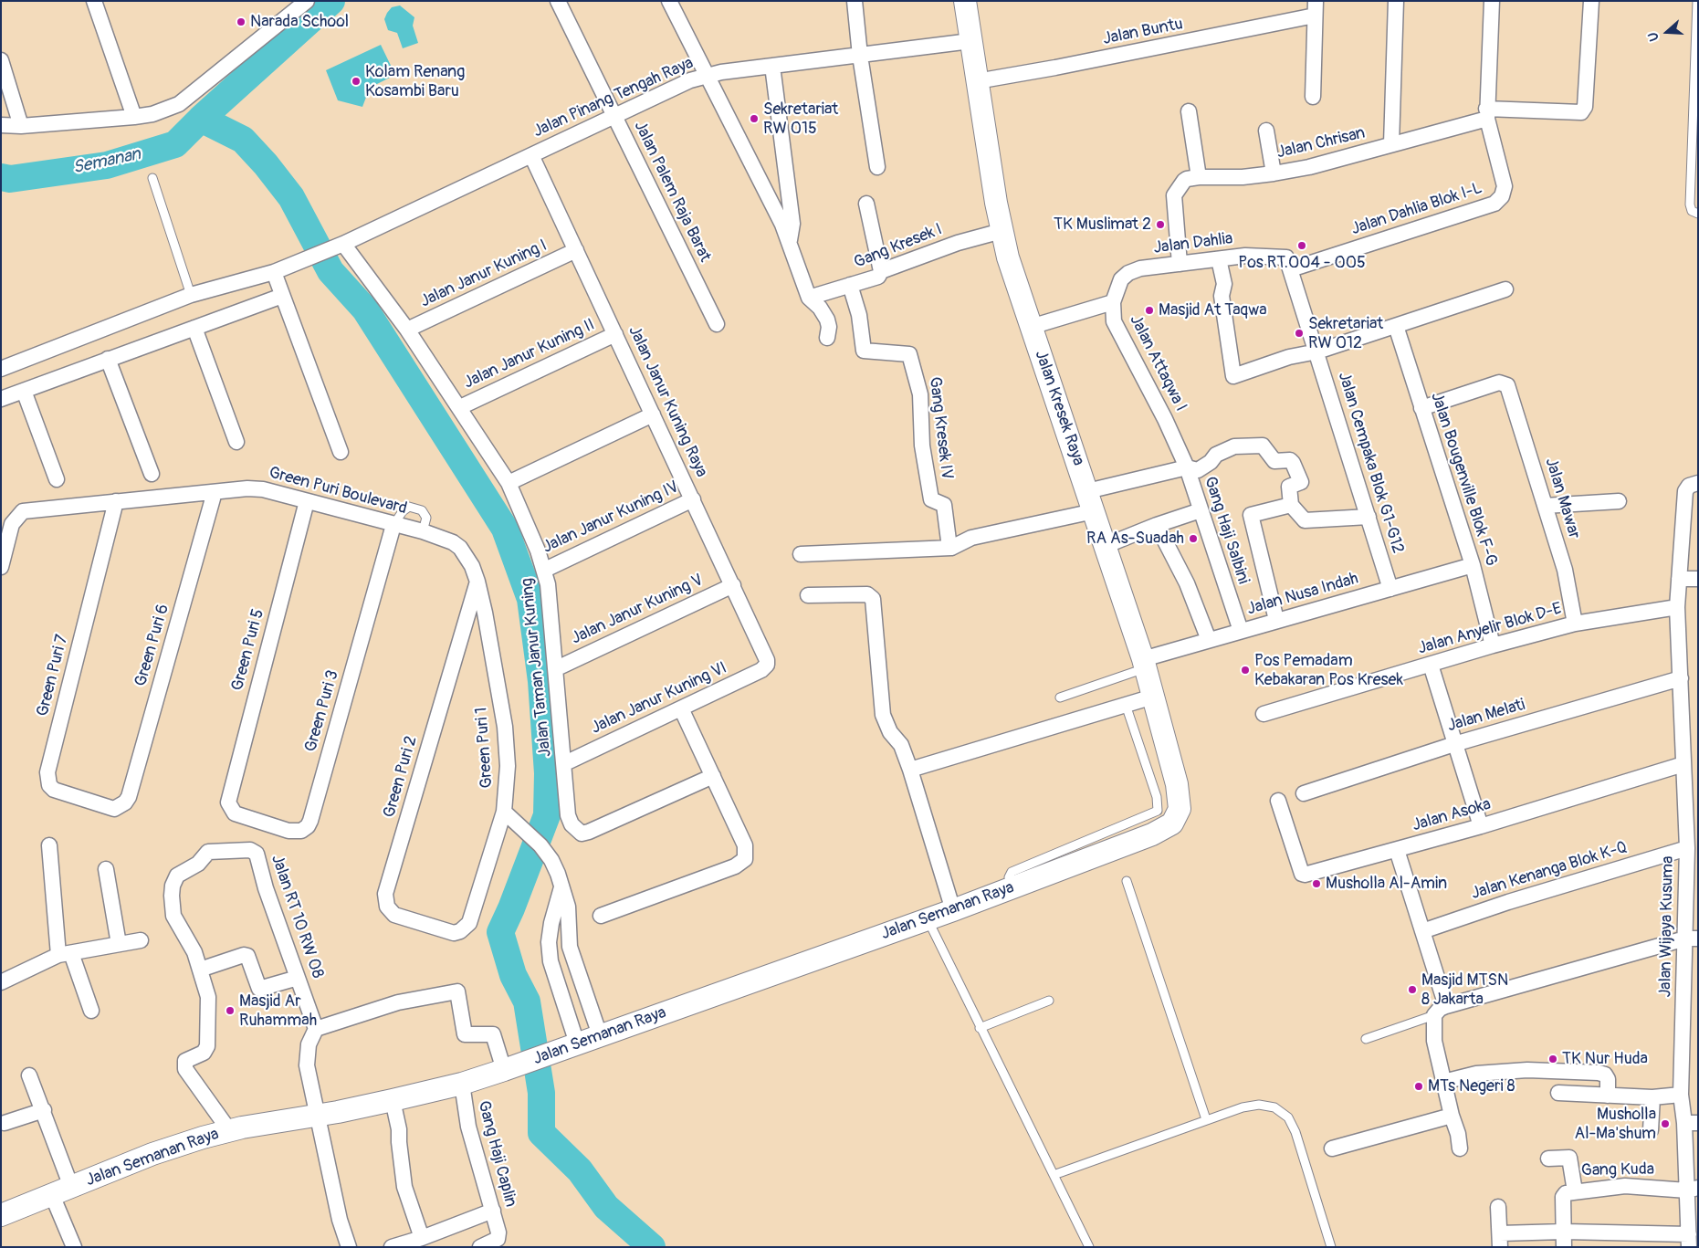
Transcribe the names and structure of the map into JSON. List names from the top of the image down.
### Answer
{
  "streets": {
    "street": [
      "Jalan Buntu",
      "Jalan Pinang Tengah Raya",
      "Jalan Chrisan",
      "Jalan Palem Raja Barat",
      "Jalan Dahlia Blok I-L",
      "Jalan Dahlia",
      "Gang Kresek I",
      "Jalan Janur Kuning I",
      "Jalan Janur Kuning II",
      "Jalan Attaqwa I",
      "Jalan Janur Kuning Raya",
      "Jalan Kresek Raya",
      "Gang Kresek IV",
      "Jalan Cempaka Blok G1-G12",
      "Jalan Bougenville Blok F-G",
      "Green Puri Boulevard",
      "Jalan Mawar",
      "Jalan Janur Kuning IV",
      "Gang Haji Salbini",
      "Jalan Nusa Indah",
      "Jalan Janur Kuning V",
      "Jalan Anyelir Blok D-E",
      "Green Puri 6",
      "Green Puri 5",
      "Jalan Taman Janur Kuning",
      "Green Puri 7",
      "Jalan Janur Kuning VI",
      "Green Puri 3",
      "Jalan Melati",
      "Green Puri 1",
      "Green Puri 2",
      "Jalan Asoka",
      "Jalan Kenanga Blok K-Q",
      "Jalan Semanan Raya",
      "Jalan RT 10 RW 08",
      "Jalan Wijaya Kusuma",
      "Gang Haji Caplin",
      "Gang Kuda"
    ]
  },
  "crossings": [
    ["Jalan Buntu", "Jalan Kresek Raya"],
    ["Jalan Pinang Tengah Raya", "Jalan Palem Raja Barat"],
    ["Jalan Pinang Tengah Raya", "Jalan Janur Kuning Raya"],
    ["Jalan Pinang Tengah Raya", "Jalan Kresek Raya"],
    ["Jalan Pinang Tengah Raya", "Jalan Taman Janur Kuning"],
    ["Jalan Chrisan", "Jalan Dahlia Blok I-L"],
    ["Jalan Dahlia Blok I-L", "Jalan Dahlia"],
    ["Jalan Dahlia Blok I-L", "Jalan Cempaka Blok G1-G12"],
    ["Jalan Dahlia", "Jalan Attaqwa I"],
    ["Jalan Dahlia", "Jalan Cempaka Blok G1-G12"],
    ["Gang Kresek I", "Jalan Kresek Raya"],
    ["Gang Kresek I", "Gang Kresek IV"],
    ["Jalan Janur Kuning I", "Jalan Janur Kuning Raya"],
    ["Jalan Janur Kuning I", "Jalan Taman Janur Kuning"],
    ["Jalan Janur Kuning II", "Jalan Janur Kuning Raya"],
    ["Jalan Janur Kuning II", "Jalan Taman Janur Kuning"],
    ["Jalan Attaqwa I", "Jalan Kresek Raya"],
    ["Jalan Attaqwa I", "Gang Haji Salbini"],
    ["Jalan Janur Kuning Raya", "Jalan Janur Kuning IV"],
    ["Jalan Janur Kuning Raya", "Jalan Janur Kuning V"],
    ["Jalan Janur Kuning Raya", "Jalan Janur Kuning VI"],
    ["Jalan Kresek Raya", "Jalan Nusa Indah"],
    ["Jalan Kresek Raya", "Jalan Semanan Raya"],
    ["Jalan Cempaka Blok G1-G12", "Jalan Nusa Indah"],
    ["Jalan Bougenville Blok F-G", "Jalan Mawar"],
    ["Jalan Bougenville Blok F-G", "Jalan Nusa Indah"],
    ["Jalan Bougenville Blok F-G", "Jalan Anyelir Blok D-E"],
    ["Green Puri Boulevard", "Green Puri 6"],
    ["Green Puri Boulevard", "Green Puri 5"],
    ["Green Puri Boulevard", "Green Puri 7"],
    ["Green Puri Boulevard", "Green Puri 3"],
    ["Green Puri Boulevard", "Green Puri 1"],
    ["Green Puri Boulevard", "Green Puri 2"],
    ["Jalan Mawar", "Jalan Anyelir Blok D-E"],
    ["Jalan Janur Kuning IV", "Jalan Taman Janur Kuning"],
    ["Gang Haji Salbini", "Jalan Nusa Indah"],
    ["Jalan Janur Kuning V", "Jalan Taman Janur Kuning"],
    ["Jalan Anyelir Blok D-E", "Jalan Wijaya Kusuma"],
    ["Green Puri 6", "Green Puri 7"],
    ["Green Puri 5", "Green Puri 3"],
    ["Jalan Taman Janur Kuning", "Jalan Janur Kuning VI"],
    ["Jalan Melati", "Jalan Wijaya Kusuma"],
    ["Green Puri 1", "Green Puri 2"],
    ["Jalan Asoka", "Jalan Wijaya Kusuma"],
    ["Jalan Kenanga Blok K-Q", "Jalan Wijaya Kusuma"],
    ["Jalan Semanan Raya", "Gang Haji Caplin"],
    ["Jalan Wijaya Kusuma", "Gang Kuda"]
  ],
  "water": ["Semanan"],
  "places": [
    "Narada School",
    "Kolam Renang Kosambi Baru",
    "Sekretariat RW 015",
    "TK Muslimat 2",
    "Pos RT.004 - 005",
    "Masjid At Taqwa",
    "Sekretariat RW 012",
    "RA As-Suadah",
    "Pos Pemadam Kebakaran Pos Kresek",
    "Musholla Al-Amin",
    "Masjid MTSN 8 Jakarta",
    "Masjid Ar Ruhammah",
    "TK Nur Huda",
    "MTs Negeri 8",
    "Musholla Al-Ma'shum"
  ],
  "north": "left"
}
